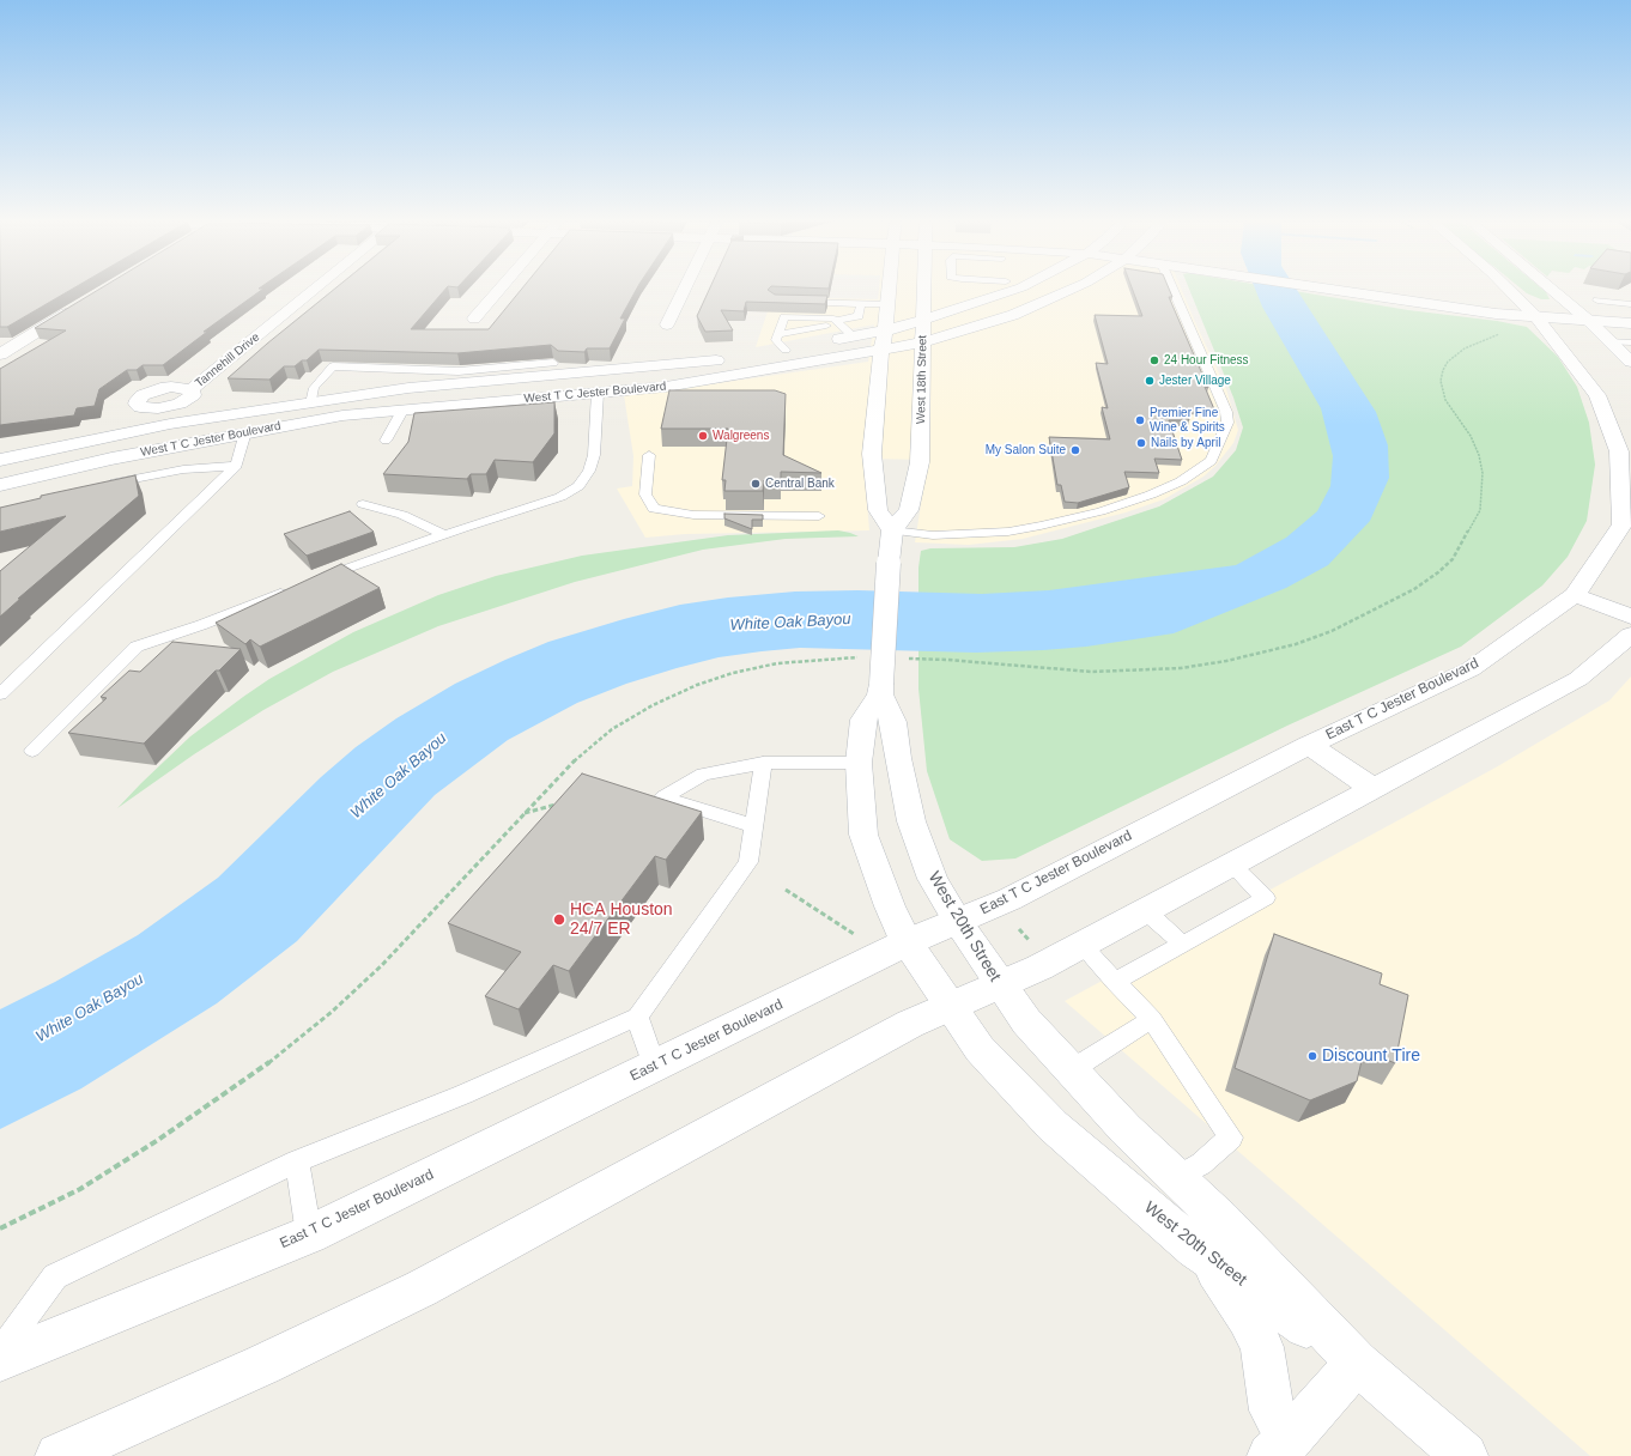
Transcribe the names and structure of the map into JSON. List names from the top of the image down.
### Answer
{
  "streets": {
    "main road": [
      "Tannehill Drive",
      "West 18th Street",
      "West T C Jester Boulevard",
      "East T C Jester Boulevard",
      "West 20th Street"
    ]
  },
  "crossings": [
    ["West 18th Street", "West T C Jester Boulevard"],
    ["East T C Jester Boulevard", "West 20th Street"]
  ],
  "water": ["White Oak Bayou"],
  "places": [
    "24 Hour Fitness",
    "Jester Village",
    "Premier Fine Wine & Spirits",
    "Walgreens",
    "Nails by April",
    "My Salon Suite",
    "Central Bank",
    "HCA Houston 24/7 ER",
    "Discount Tire"
  ]
}
